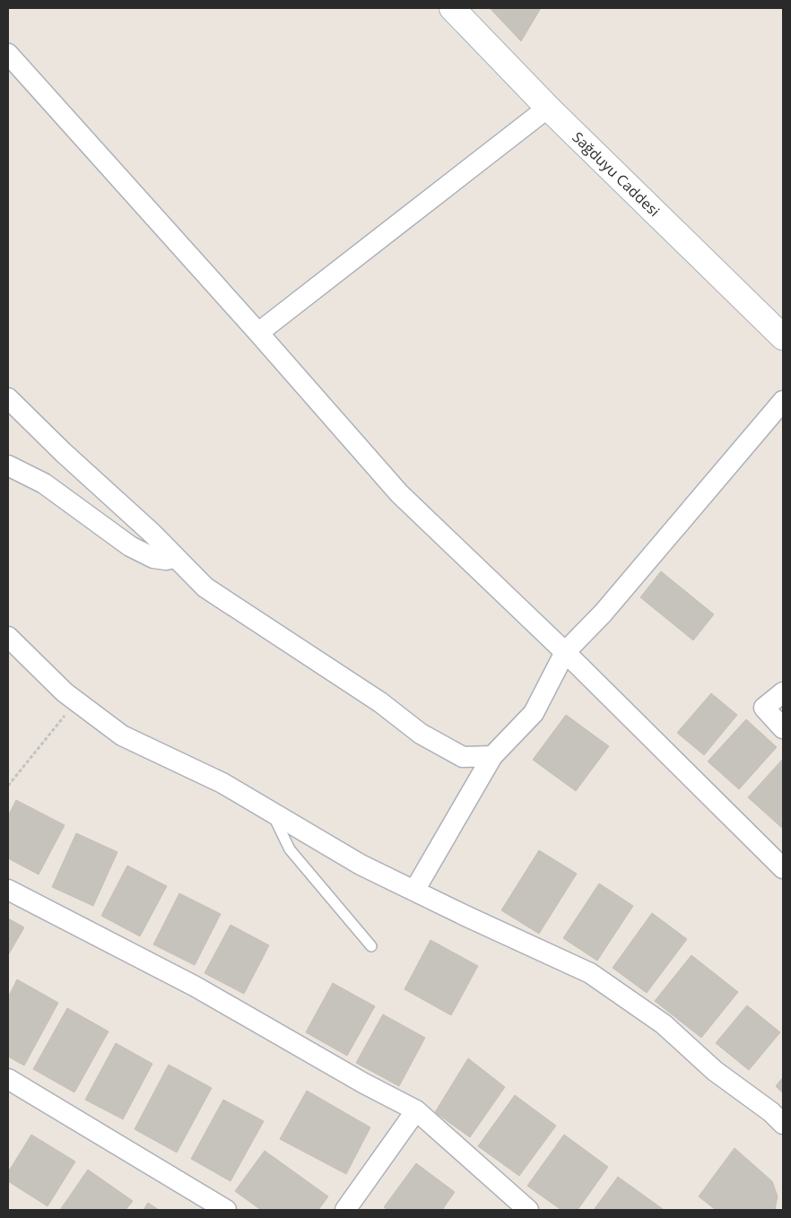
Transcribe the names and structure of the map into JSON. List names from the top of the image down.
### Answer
{
  "streets": {
    "street": ["Sağduyu Caddesi"]
  }
}
